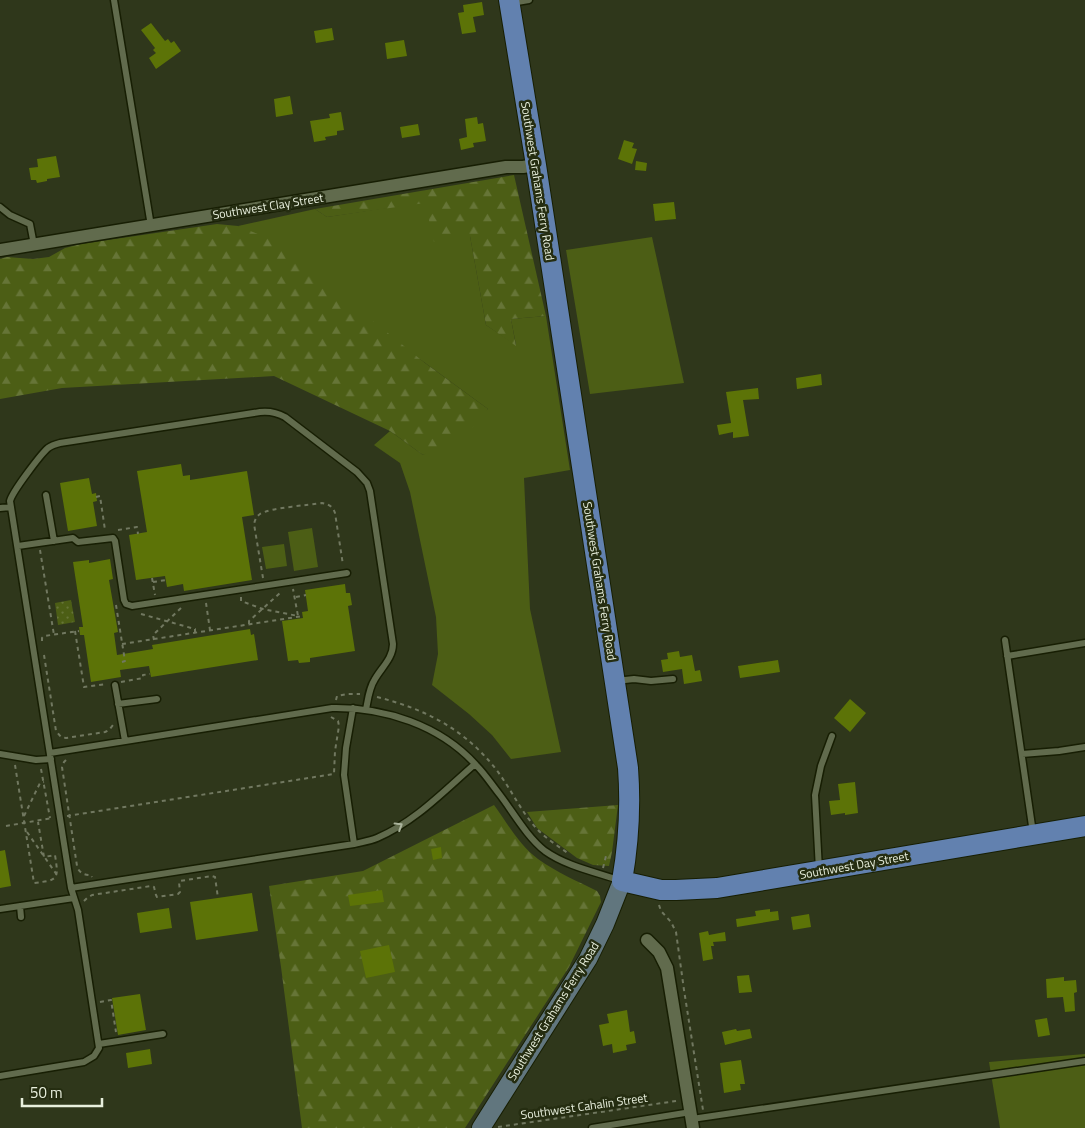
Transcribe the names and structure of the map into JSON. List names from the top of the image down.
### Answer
{
  "streets": {
    "main road": ["Southwest Grahams Ferry Road", "Southwest Day Street"],
    "street": ["Southwest Clay Street"],
    "path": ["Southwest Cahalin Street"]
  },
  "crossings": [
    ["Southwest Grahams Ferry Road", "Southwest Clay Street"],
    ["Southwest Grahams Ferry Road", "Southwest Day Street"],
    ["Southwest Grahams Ferry Road", "Southwest Cahalin Street"]
  ],
  "scale_bar": "50 m"
}
